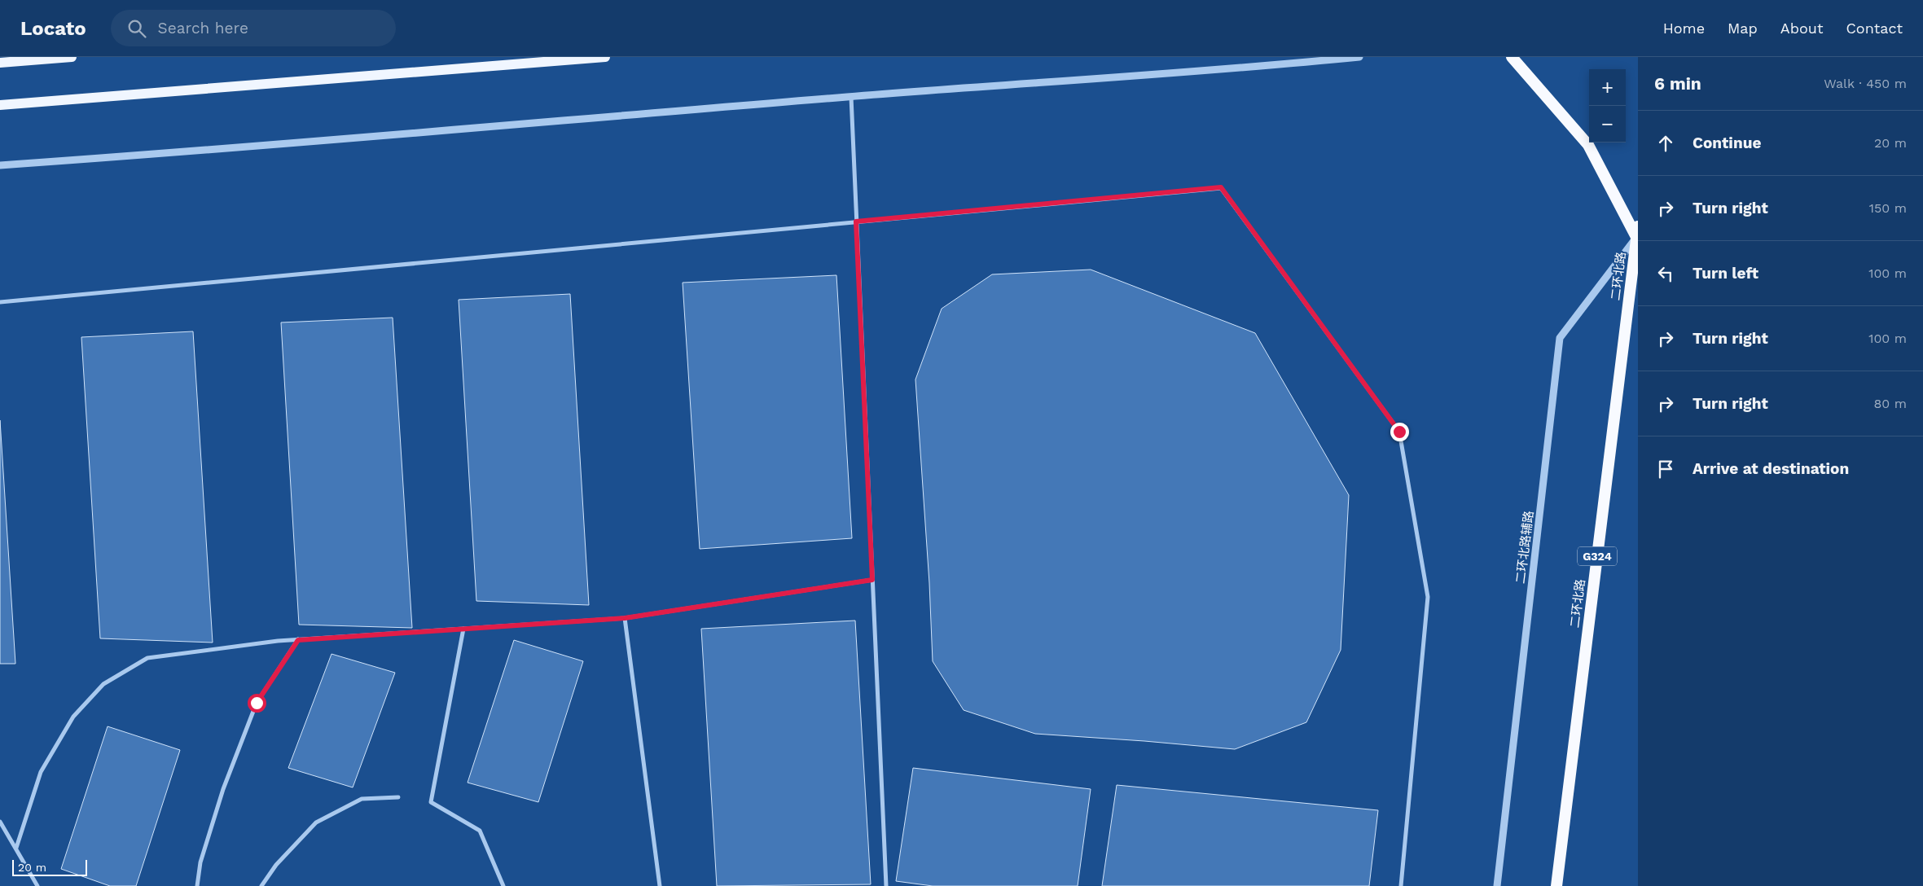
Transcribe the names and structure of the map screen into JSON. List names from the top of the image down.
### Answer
{
  "streets": {
    "highway": ["二环北路", "G324"],
    "street": ["二环北路辅路"]
  },
  "crossings": [
    ["二环北路", "二环北路辅路"]
  ],
  "scale_bar": "20 m",
  "page": {
    "header": "Locato",
    "search": "Search here",
    "nav": [
      "Home",
      "Map",
      "About",
      "Contact"
    ],
    "heading": ["6 min", "Walk · 450 m"],
    "map_buttons": ["+", "−"],
    "list": [
      ["Continue", "20 m"],
      ["Turn right", "150 m"],
      ["Turn left", "100 m"],
      ["Turn right", "100 m"],
      ["Turn right", "80 m"],
      "Arrive at destination"
    ],
    "scale": "20 m"
  }
}
